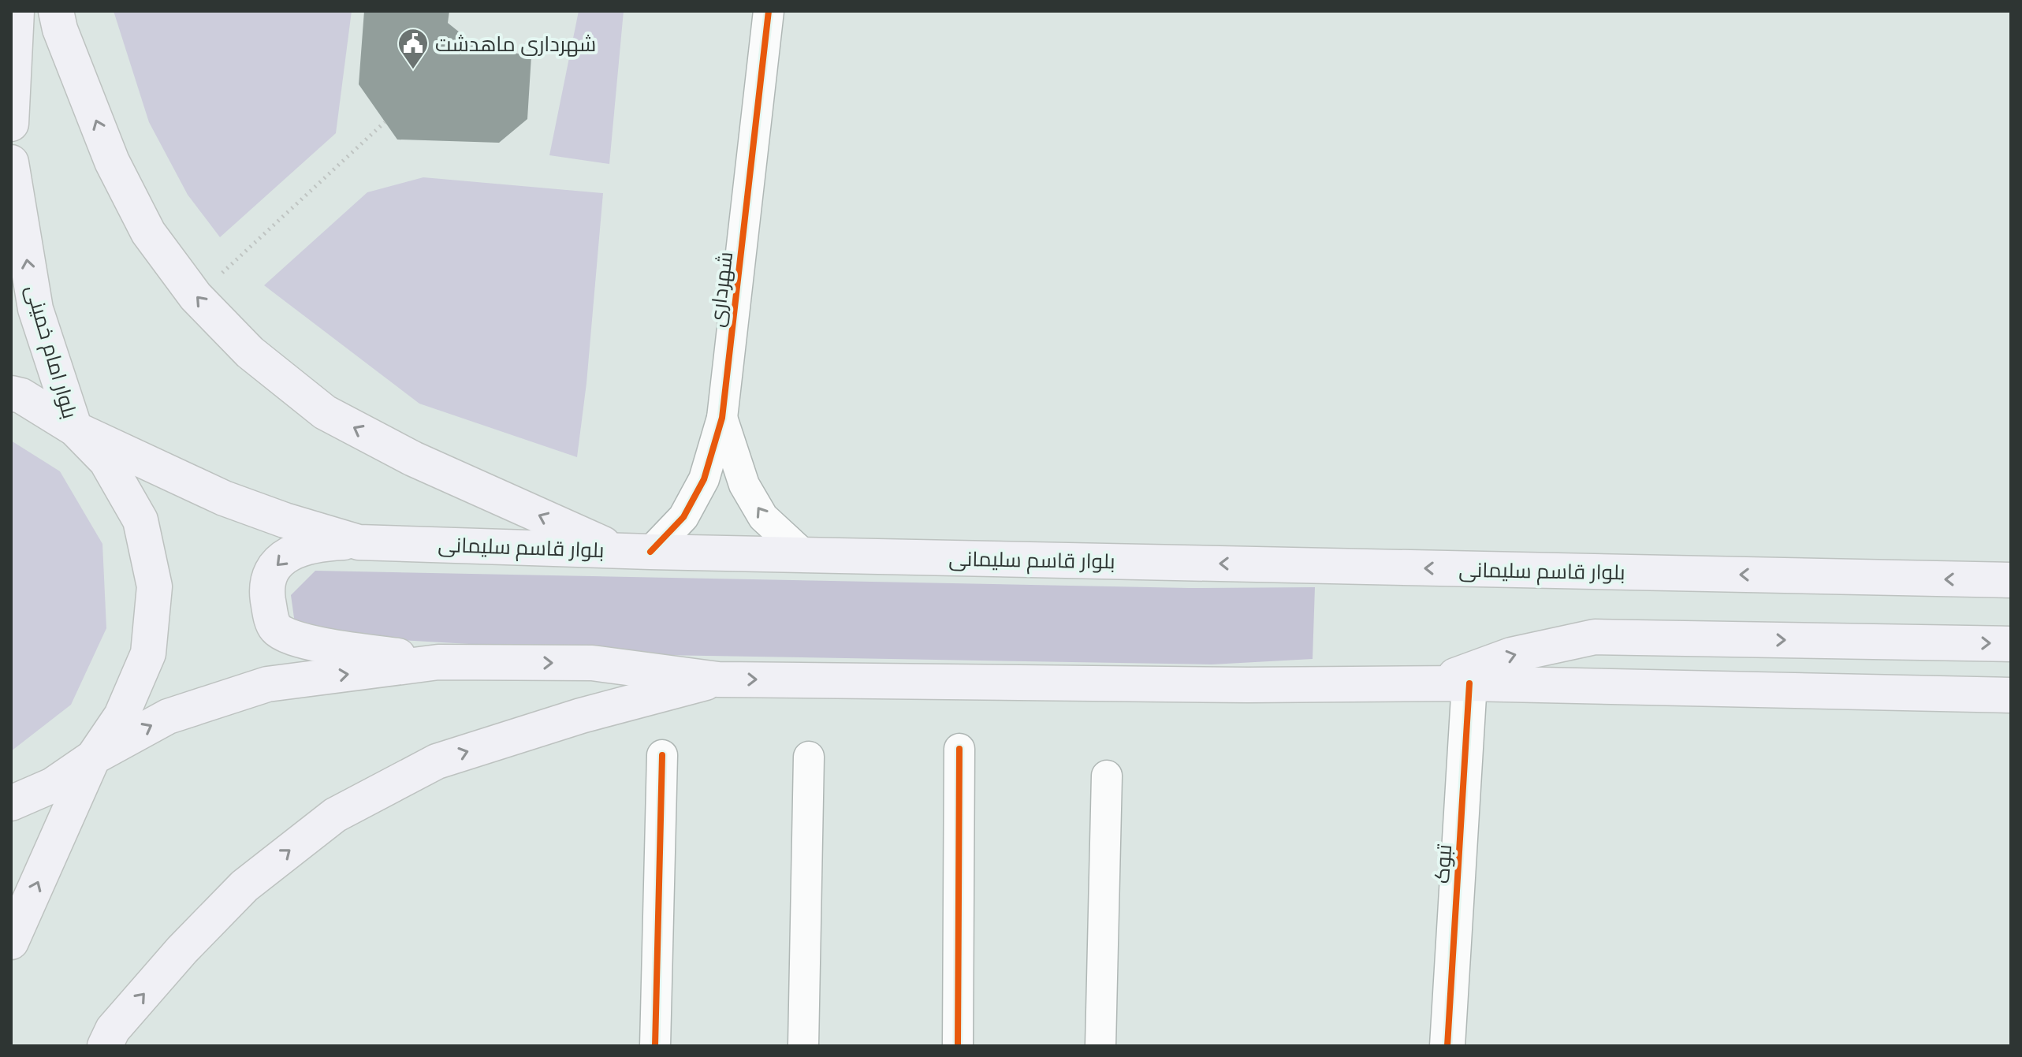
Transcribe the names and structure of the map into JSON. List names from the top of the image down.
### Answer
{
  "streets": {
    "main road": ["بلوار امام خمینی", "بلوار قاسم سلیمانی"],
    "street": ["شهرداری", "تبوک"]
  },
  "crossings": [
    ["شهرداری", "بلوار قاسم سلیمانی"],
    ["بلوار امام خمینی", "بلوار قاسم سلیمانی"]
  ],
  "places": {
    "public building": ["شهرداری ماهدشت"]
  }
}
